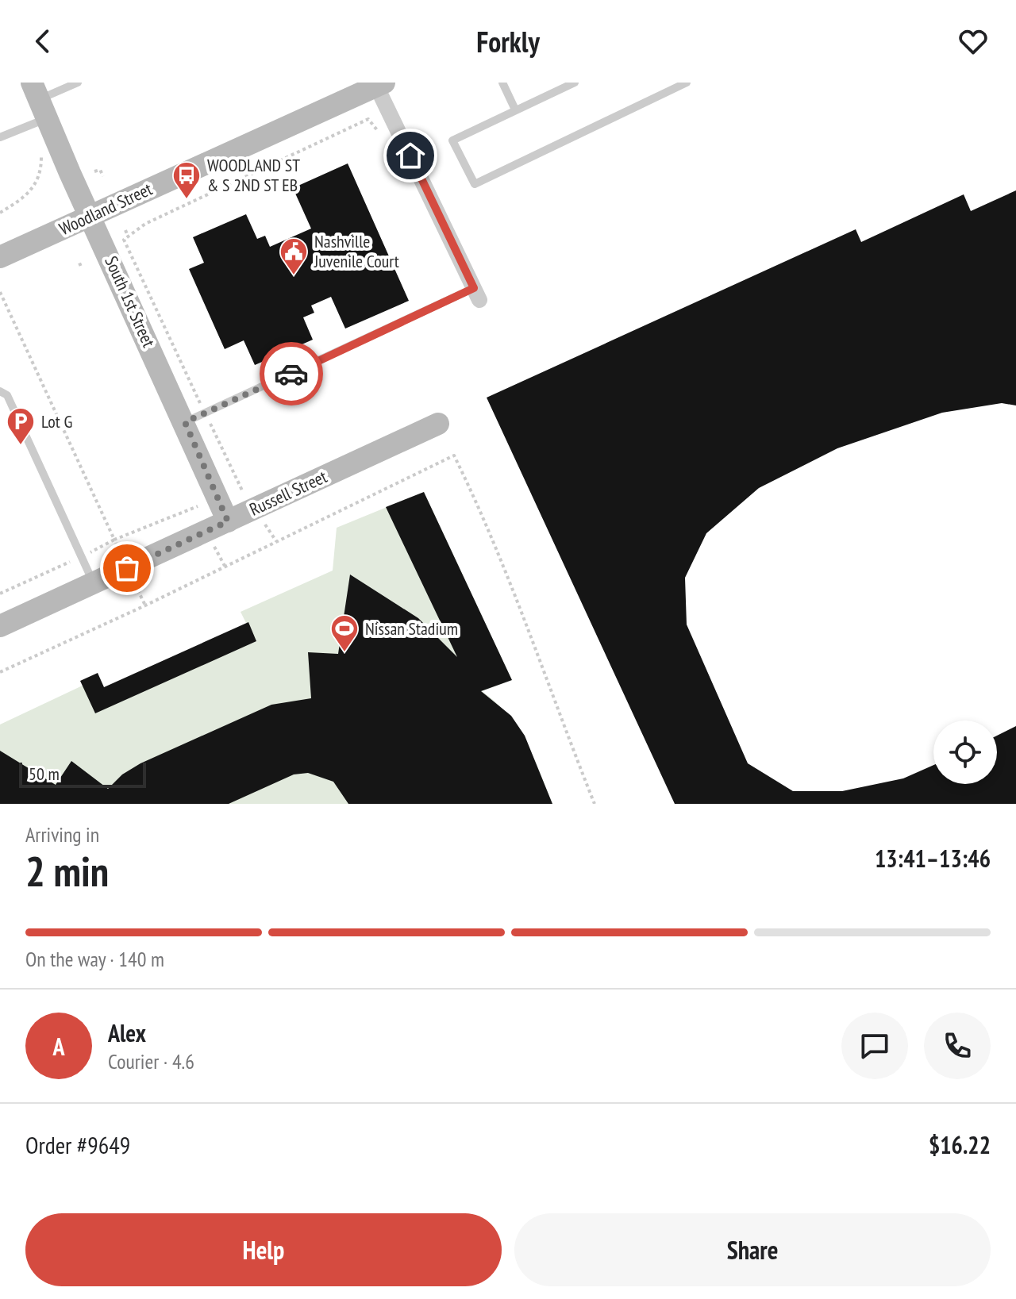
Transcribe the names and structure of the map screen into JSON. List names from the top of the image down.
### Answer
{
  "streets": {
    "street": ["Woodland Street", "South 1st Street", "Russell Street"]
  },
  "crossings": [
    ["Woodland Street", "South 1st Street"],
    ["South 1st Street", "Russell Street"]
  ],
  "places": {
    "bus stop": ["WOODLAND ST & S 2ND ST EB"],
    "public building": ["Nashville Juvenile Court"],
    "parking": ["Lot G"],
    "sports": ["Nissan Stadium"]
  },
  "scale_bar": "50 m",
  "page": {
    "header": "Forkly",
    "scale": "50 m",
    "heading": ["2 min", "Arriving in", "13:41–13:46"],
    "panel": [
      "Alex",
      "Courier · 4.6",
      "Order #9649",
      "$16.22"
    ],
    "bar": "On the way · 140 m",
    "round": "A",
    "buttons": ["Help", "Share"]
  }
}
